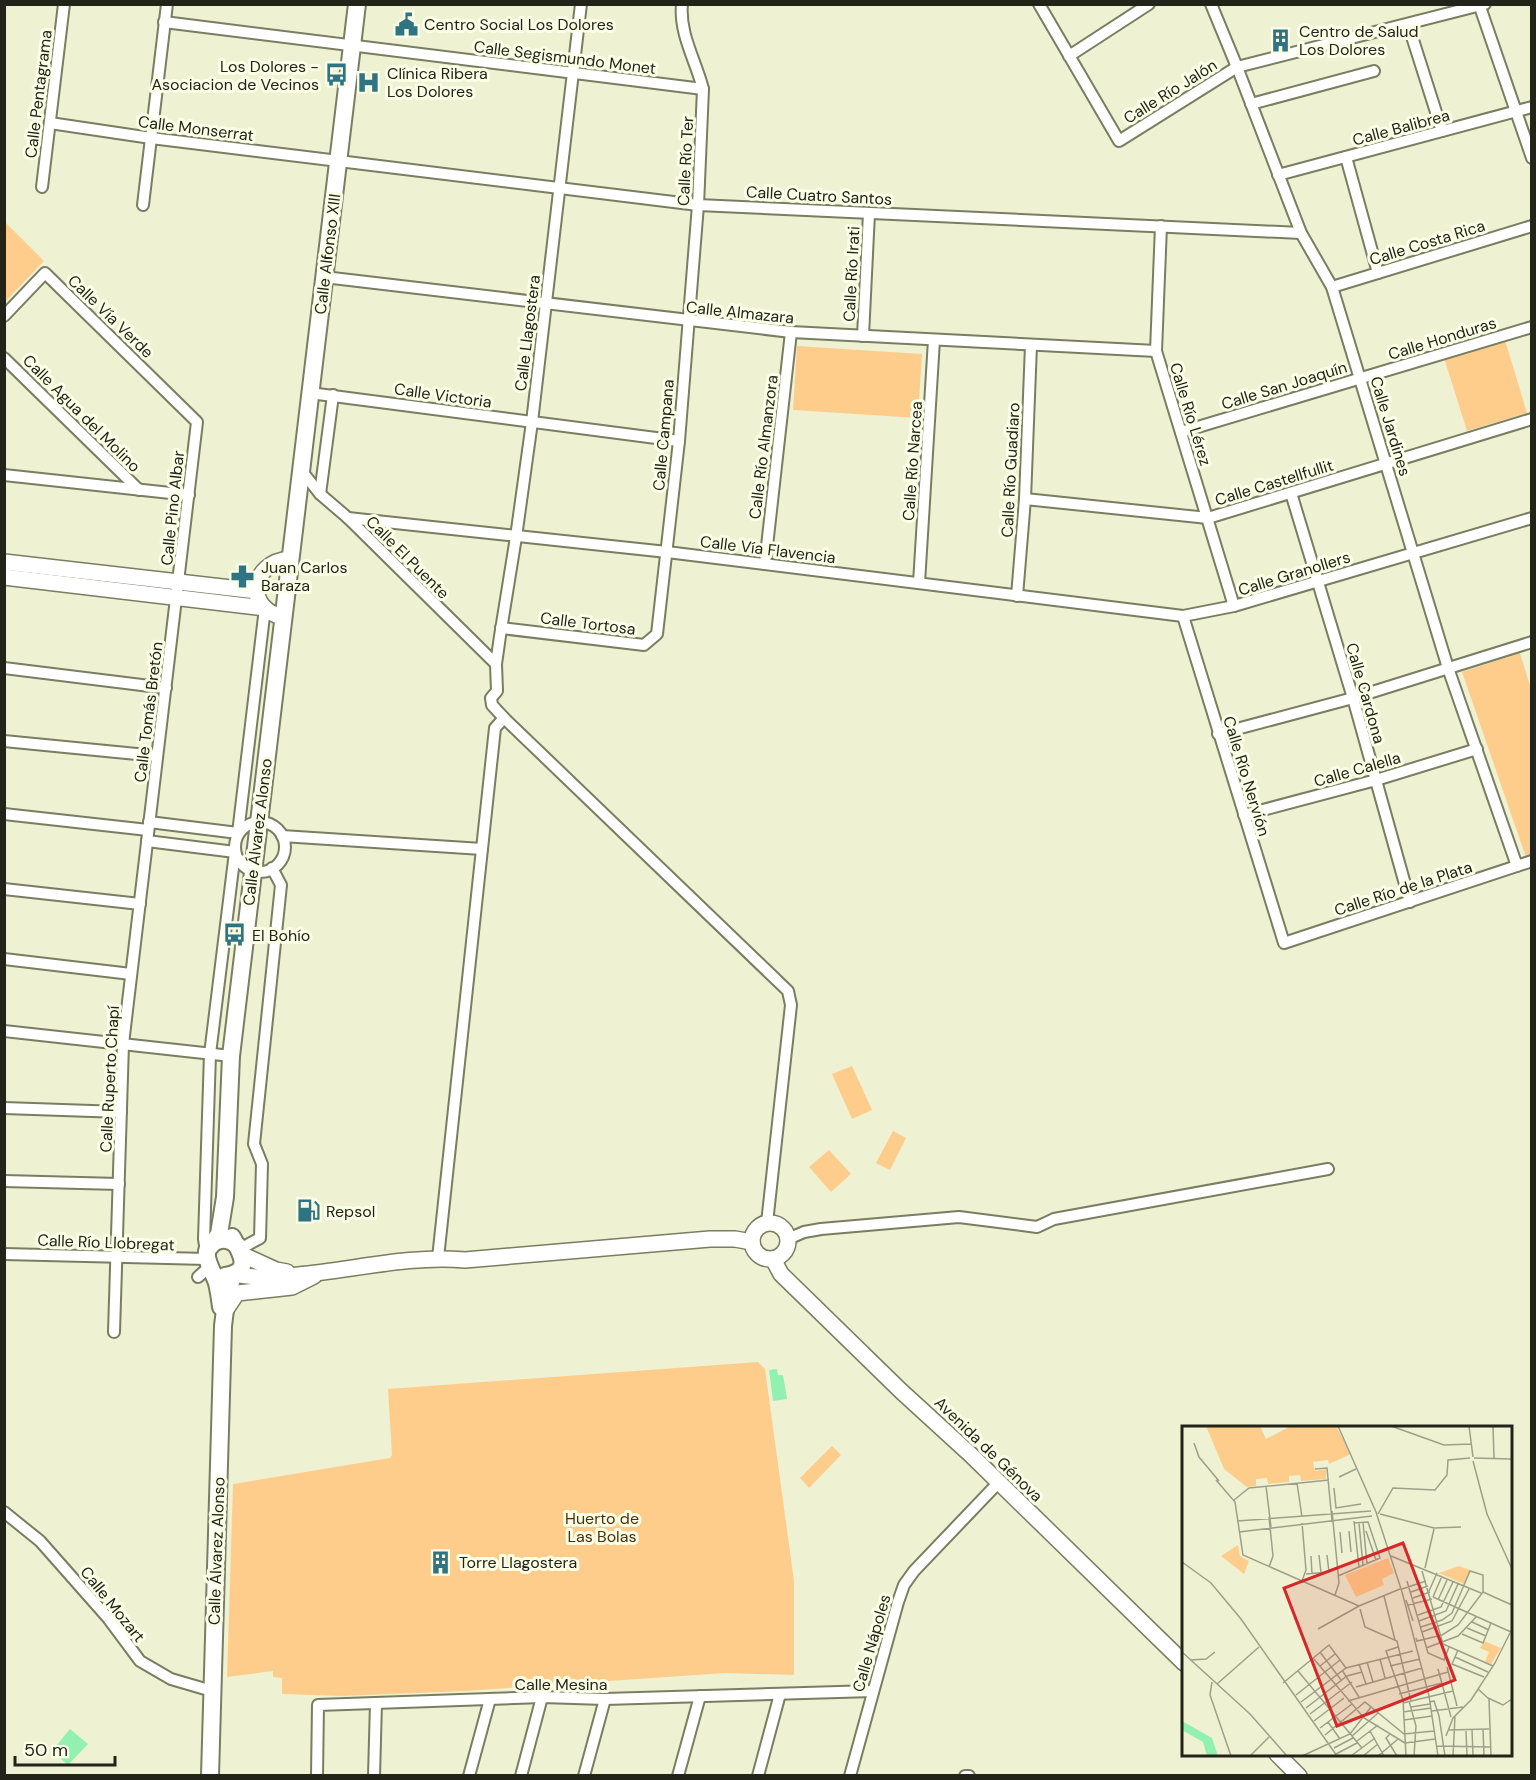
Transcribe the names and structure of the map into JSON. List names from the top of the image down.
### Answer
{
  "streets": {
    "main road": ["Calle Alfonso XIII", "Calle Álvarez Alonso"],
    "street": [
      "Calle Segismundo Monet",
      "Calle Río Jalón",
      "Calle Pentagrama",
      "Calle Balibrea",
      "Calle Monserrat",
      "Calle Río Ter",
      "Calle Cuatro Santos",
      "Calle Costa Rica",
      "Calle Río Irati",
      "Calle Almazara",
      "Calle Vía Verde",
      "Calle Llagostera",
      "Calle Honduras",
      "Calle San Joaquín",
      "Calle Victoria",
      "Calle Agua del Molino",
      "Calle Río Lérez",
      "Calle Jardines",
      "Calle Campana",
      "Calle Río Almanzora",
      "Calle Río Narcea",
      "Calle Río Guadiaro",
      "Calle Castellfullit",
      "Calle Pino Albar",
      "Calle Vía Flavencia",
      "Calle El Puente",
      "Calle Granollers",
      "Calle Tortosa",
      "Calle Cardona",
      "Calle Tomás Bretón",
      "Calle Calella",
      "Calle Río Nervión",
      "Calle Río de la Plata",
      "Calle Ruperto Chapí",
      "Calle Río Llobregat",
      "Avenida de Génova",
      "Calle Mozart",
      "Calle Nápoles",
      "Calle Mesina"
    ]
  },
  "crossings": [
    ["Calle Segismundo Monet", "Calle Río Ter"],
    ["Calle Segismundo Monet", "Calle Alfonso XIII"],
    ["Calle Segismundo Monet", "Calle Llagostera"],
    ["Calle Río Jalón", "Calle Jardines"],
    ["Calle Pentagrama", "Calle Monserrat"],
    ["Calle Balibrea", "Calle Jardines"],
    ["Calle Monserrat", "Calle Cuatro Santos"],
    ["Calle Monserrat", "Calle Alfonso XIII"],
    ["Calle Río Ter", "Calle Cuatro Santos"],
    ["Calle Río Ter", "Calle Almazara"],
    ["Calle Río Ter", "Calle Campana"],
    ["Calle Cuatro Santos", "Calle Alfonso XIII"],
    ["Calle Cuatro Santos", "Calle Río Irati"],
    ["Calle Cuatro Santos", "Calle Llagostera"],
    ["Calle Cuatro Santos", "Calle Río Lérez"],
    ["Calle Cuatro Santos", "Calle Jardines"],
    ["Calle Costa Rica", "Calle Jardines"],
    ["Calle Alfonso XIII", "Calle Almazara"],
    ["Calle Alfonso XIII", "Calle Victoria"],
    ["Calle Alfonso XIII", "Calle El Puente"],
    ["Calle Alfonso XIII", "Calle Álvarez Alonso"],
    ["Calle Río Irati", "Calle Almazara"],
    ["Calle Almazara", "Calle Llagostera"],
    ["Calle Almazara", "Calle Río Lérez"],
    ["Calle Almazara", "Calle Campana"],
    ["Calle Almazara", "Calle Río Almanzora"],
    ["Calle Almazara", "Calle Río Narcea"],
    ["Calle Almazara", "Calle Río Guadiaro"],
    ["Calle Vía Verde", "Calle Pino Albar"],
    ["Calle Llagostera", "Calle Victoria"],
    ["Calle Llagostera", "Calle Vía Flavencia"],
    ["Calle Llagostera", "Calle El Puente"],
    ["Calle Llagostera", "Calle Tortosa"],
    ["Calle Honduras", "Calle San Joaquín"],
    ["Calle Honduras", "Calle Jardines"],
    ["Calle San Joaquín", "Calle Río Lérez"],
    ["Calle San Joaquín", "Calle Jardines"],
    ["Calle Victoria", "Calle Campana"],
    ["Calle Río Lérez", "Calle Castellfullit"],
    ["Calle Río Lérez", "Calle Granollers"],
    ["Calle Jardines", "Calle Castellfullit"],
    ["Calle Jardines", "Calle Granollers"],
    ["Calle Jardines", "Calle Calella"],
    ["Calle Jardines", "Calle Río de la Plata"],
    ["Calle Campana", "Calle Vía Flavencia"],
    ["Calle Campana", "Calle Tortosa"],
    ["Calle Río Almanzora", "Calle Vía Flavencia"],
    ["Calle Río Narcea", "Calle Vía Flavencia"],
    ["Calle Río Guadiaro", "Calle Castellfullit"],
    ["Calle Río Guadiaro", "Calle Vía Flavencia"],
    ["Calle Castellfullit", "Calle Cardona"],
    ["Calle Pino Albar", "Calle Tomás Bretón"],
    ["Calle Vía Flavencia", "Calle El Puente"],
    ["Calle Vía Flavencia", "Calle Granollers"],
    ["Calle Vía Flavencia", "Calle Tortosa"],
    ["Calle Vía Flavencia", "Calle Río Nervión"],
    ["Calle Granollers", "Calle Cardona"],
    ["Calle Granollers", "Calle Río Nervión"],
    ["Calle Cardona", "Calle Calella"],
    ["Calle Cardona", "Calle Río de la Plata"],
    ["Calle Tomás Bretón", "Calle Ruperto Chapí"],
    ["Calle Calella", "Calle Río Nervión"],
    ["Calle Río Nervión", "Calle Río de la Plata"],
    ["Calle Álvarez Alonso", "Calle Río Llobregat"],
    ["Calle Álvarez Alonso", "Calle Mozart"],
    ["Calle Ruperto Chapí", "Calle Río Llobregat"],
    ["Avenida de Génova", "Calle Nápoles"],
    ["Calle Nápoles", "Calle Mesina"]
  ],
  "parks": ["Huerto de Las Bolas"],
  "places": {
    "public building": ["Centro Social Los Dolores"],
    "building": ["Centro de Salud Los Dolores", "Torre Llagostera"],
    "bus stop": ["Los Dolores - Asociacion de Vecinos", "El Bohío"],
    "hospital": ["Clínica Ribera Los Dolores"],
    "pharmacy": ["Juan Carlos Baraza"],
    "fuel station": ["Repsol"]
  },
  "scale_bar": "50 m"
}
